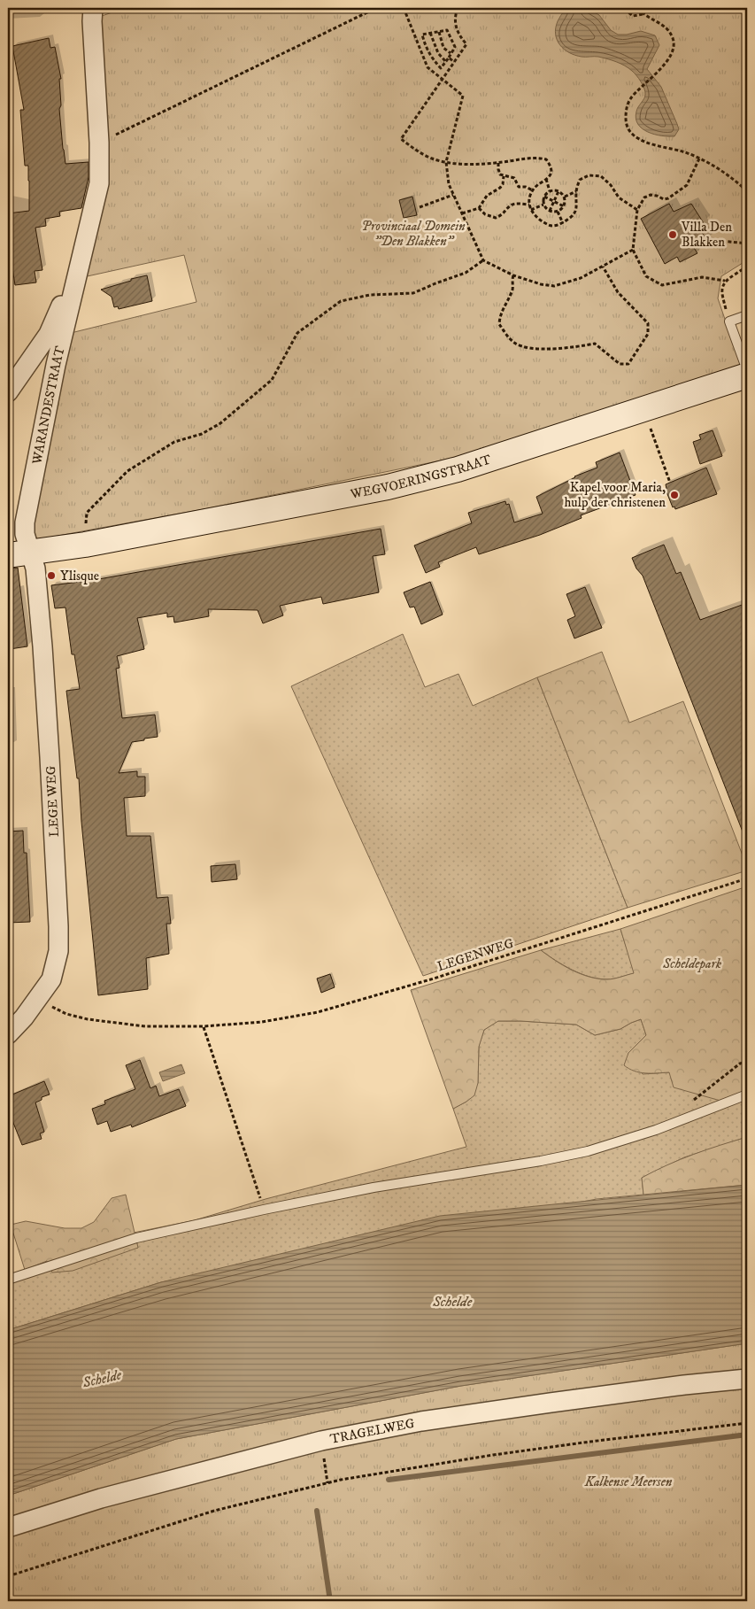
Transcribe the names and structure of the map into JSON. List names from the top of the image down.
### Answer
{
  "streets": {
    "main road": ["WEGVOERINGSTRAAT"],
    "street": ["WARANDESTRAAT", "LEGE WEG", "TRAGELWEG"],
    "path": ["LEGENWEG"]
  },
  "crossings": [
    ["WARANDESTRAAT", "WEGVOERINGSTRAAT"],
    ["WARANDESTRAAT", "LEGE WEG"],
    ["WEGVOERINGSTRAAT", "LEGE WEG"],
    ["LEGE WEG", "LEGENWEG"]
  ],
  "water": ["Schelde"],
  "parks": ["Provinciaal Domein \"Den Blakken\"", "Scheldepark", "Kalkense Meersen"],
  "places": ["Villa Den Blakken", "Kapel voor Maria, hulp der christenen", "Ylisque"]
}
